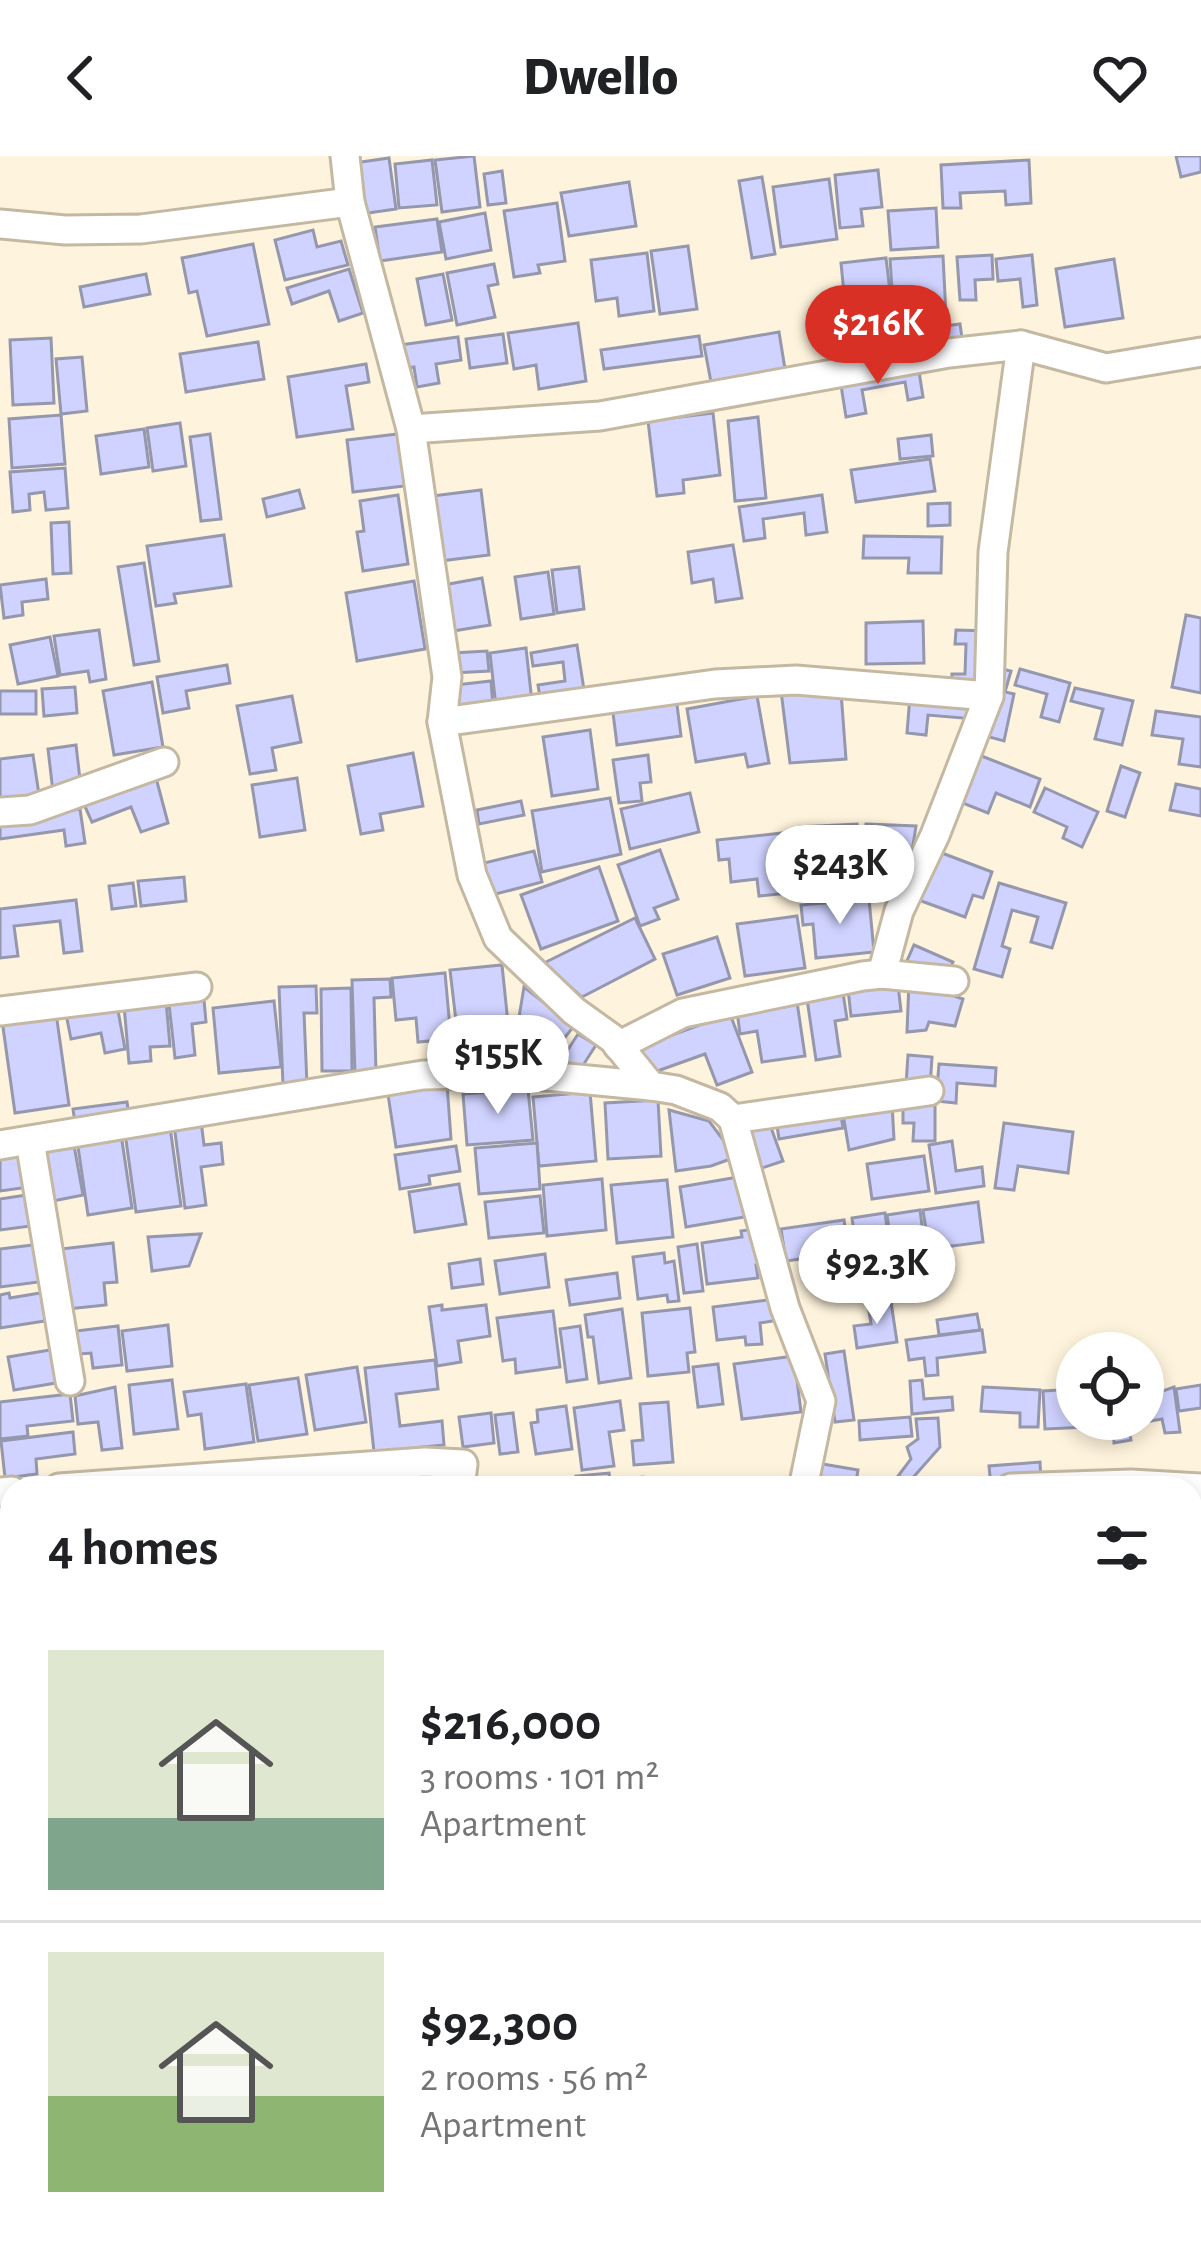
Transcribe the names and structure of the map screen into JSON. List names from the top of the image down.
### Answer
{
  "page": {
    "header": "Dwello",
    "price": [
      "$216K",
      "$243K",
      "$155K",
      "$92.3K"
    ],
    "heading": "4 homes",
    "list": [
      {
        "name": "$216,000",
        "note": "3 rooms · 101 m² · Apartment"
      },
      {
        "name": "$92,300",
        "note": "2 rooms · 56 m² · Apartment"
      }
    ]
  }
}
